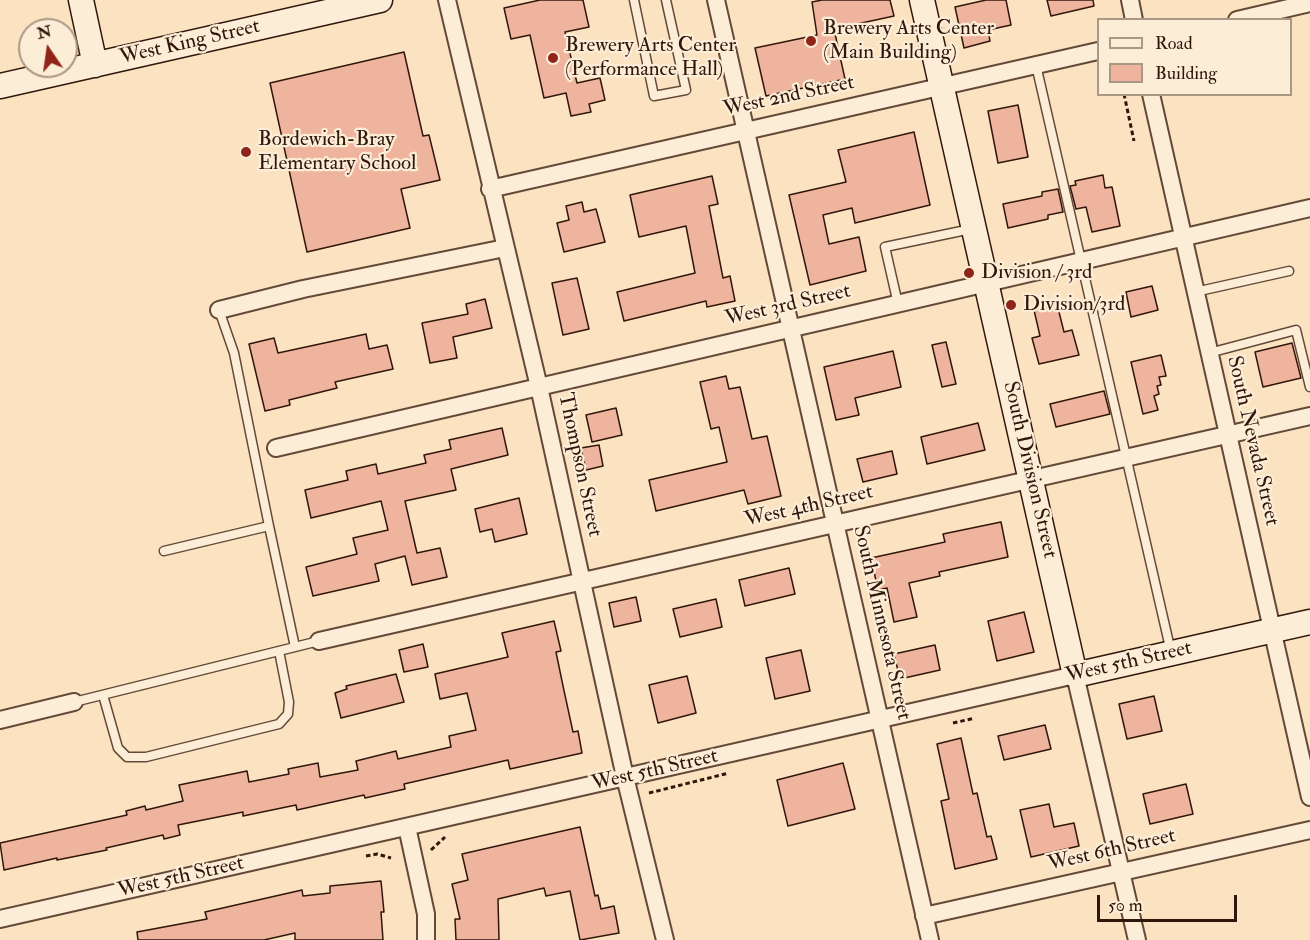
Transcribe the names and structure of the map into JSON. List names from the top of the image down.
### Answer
{
  "streets": {
    "street": [
      "West King Street",
      "West 2nd Street",
      "West 3rd Street",
      "South Nevada Street",
      "Thompson Street",
      "South Division Street",
      "West 4th Street",
      "South Minnesota Street",
      "West 5th Street",
      "West 6th Street"
    ]
  },
  "crossings": [
    ["West 2nd Street", "Thompson Street"],
    ["West 2nd Street", "South Division Street"],
    ["West 2nd Street", "South Minnesota Street"],
    ["West 3rd Street", "South Nevada Street"],
    ["West 3rd Street", "Thompson Street"],
    ["West 3rd Street", "South Division Street"],
    ["West 3rd Street", "South Minnesota Street"],
    ["South Nevada Street", "West 4th Street"],
    ["South Nevada Street", "West 5th Street"],
    ["Thompson Street", "West 4th Street"],
    ["Thompson Street", "West 5th Street"],
    ["South Division Street", "West 4th Street"],
    ["South Division Street", "West 5th Street"],
    ["South Division Street", "West 6th Street"],
    ["West 4th Street", "South Minnesota Street"],
    ["South Minnesota Street", "West 5th Street"],
    ["South Minnesota Street", "West 6th Street"]
  ],
  "places": [
    "Brewery Arts Center (Main Building)",
    "Brewery Arts Center (Performance Hall)",
    "Bordewich-Bray Elementary School",
    "Division / 3rd",
    "Division/3rd"
  ],
  "legend": ["Road", "Building"],
  "scale_bar": "50 m",
  "north": "top"
}
